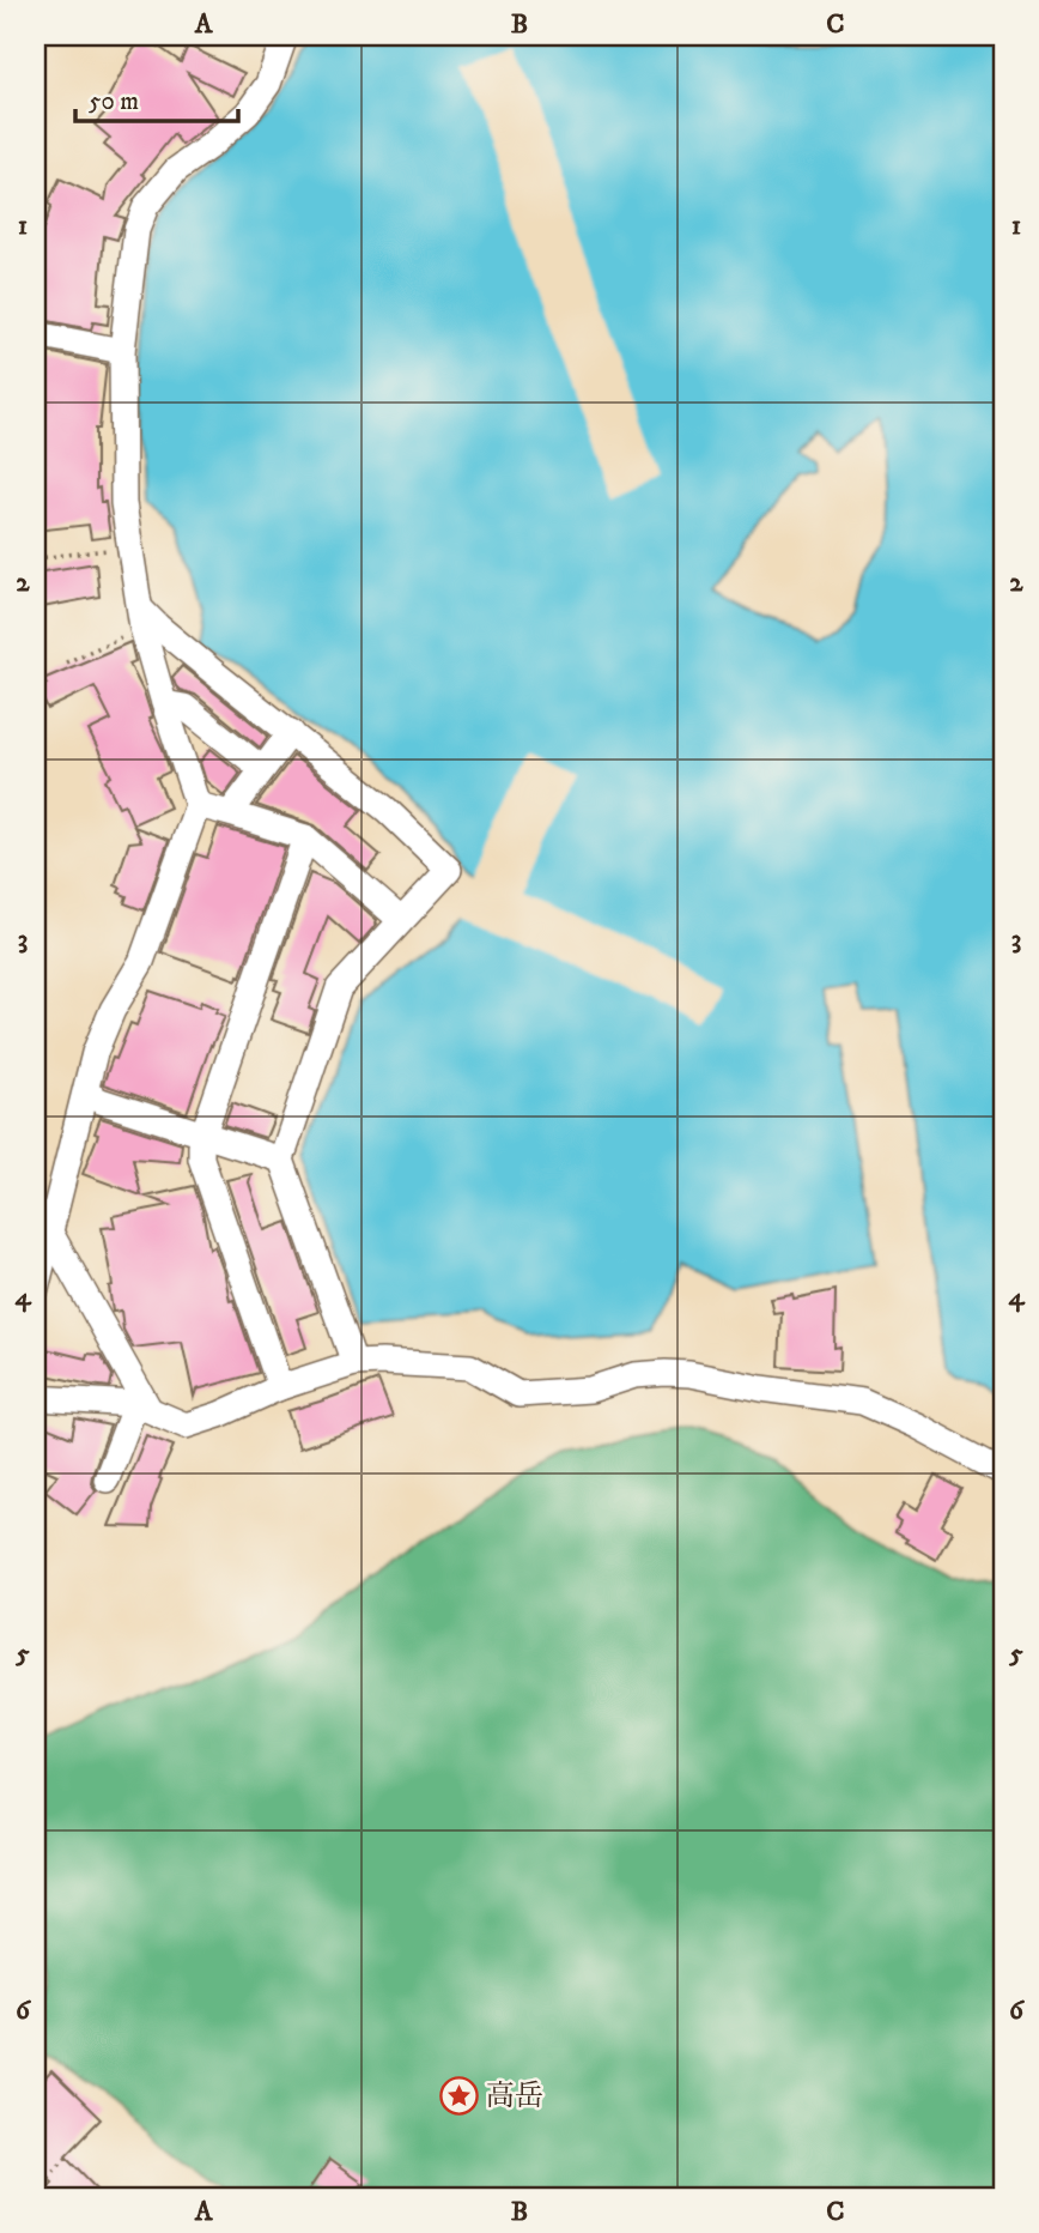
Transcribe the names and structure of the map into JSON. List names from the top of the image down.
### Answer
{
  "places": {
    "place": ["高岳"]
  },
  "scale_bar": "50 m",
  "grid": {
    "columns": ["A", "B", "C"],
    "rows": [
      "1",
      "2",
      "3",
      "4",
      "5",
      "6"
    ]
  }
}
